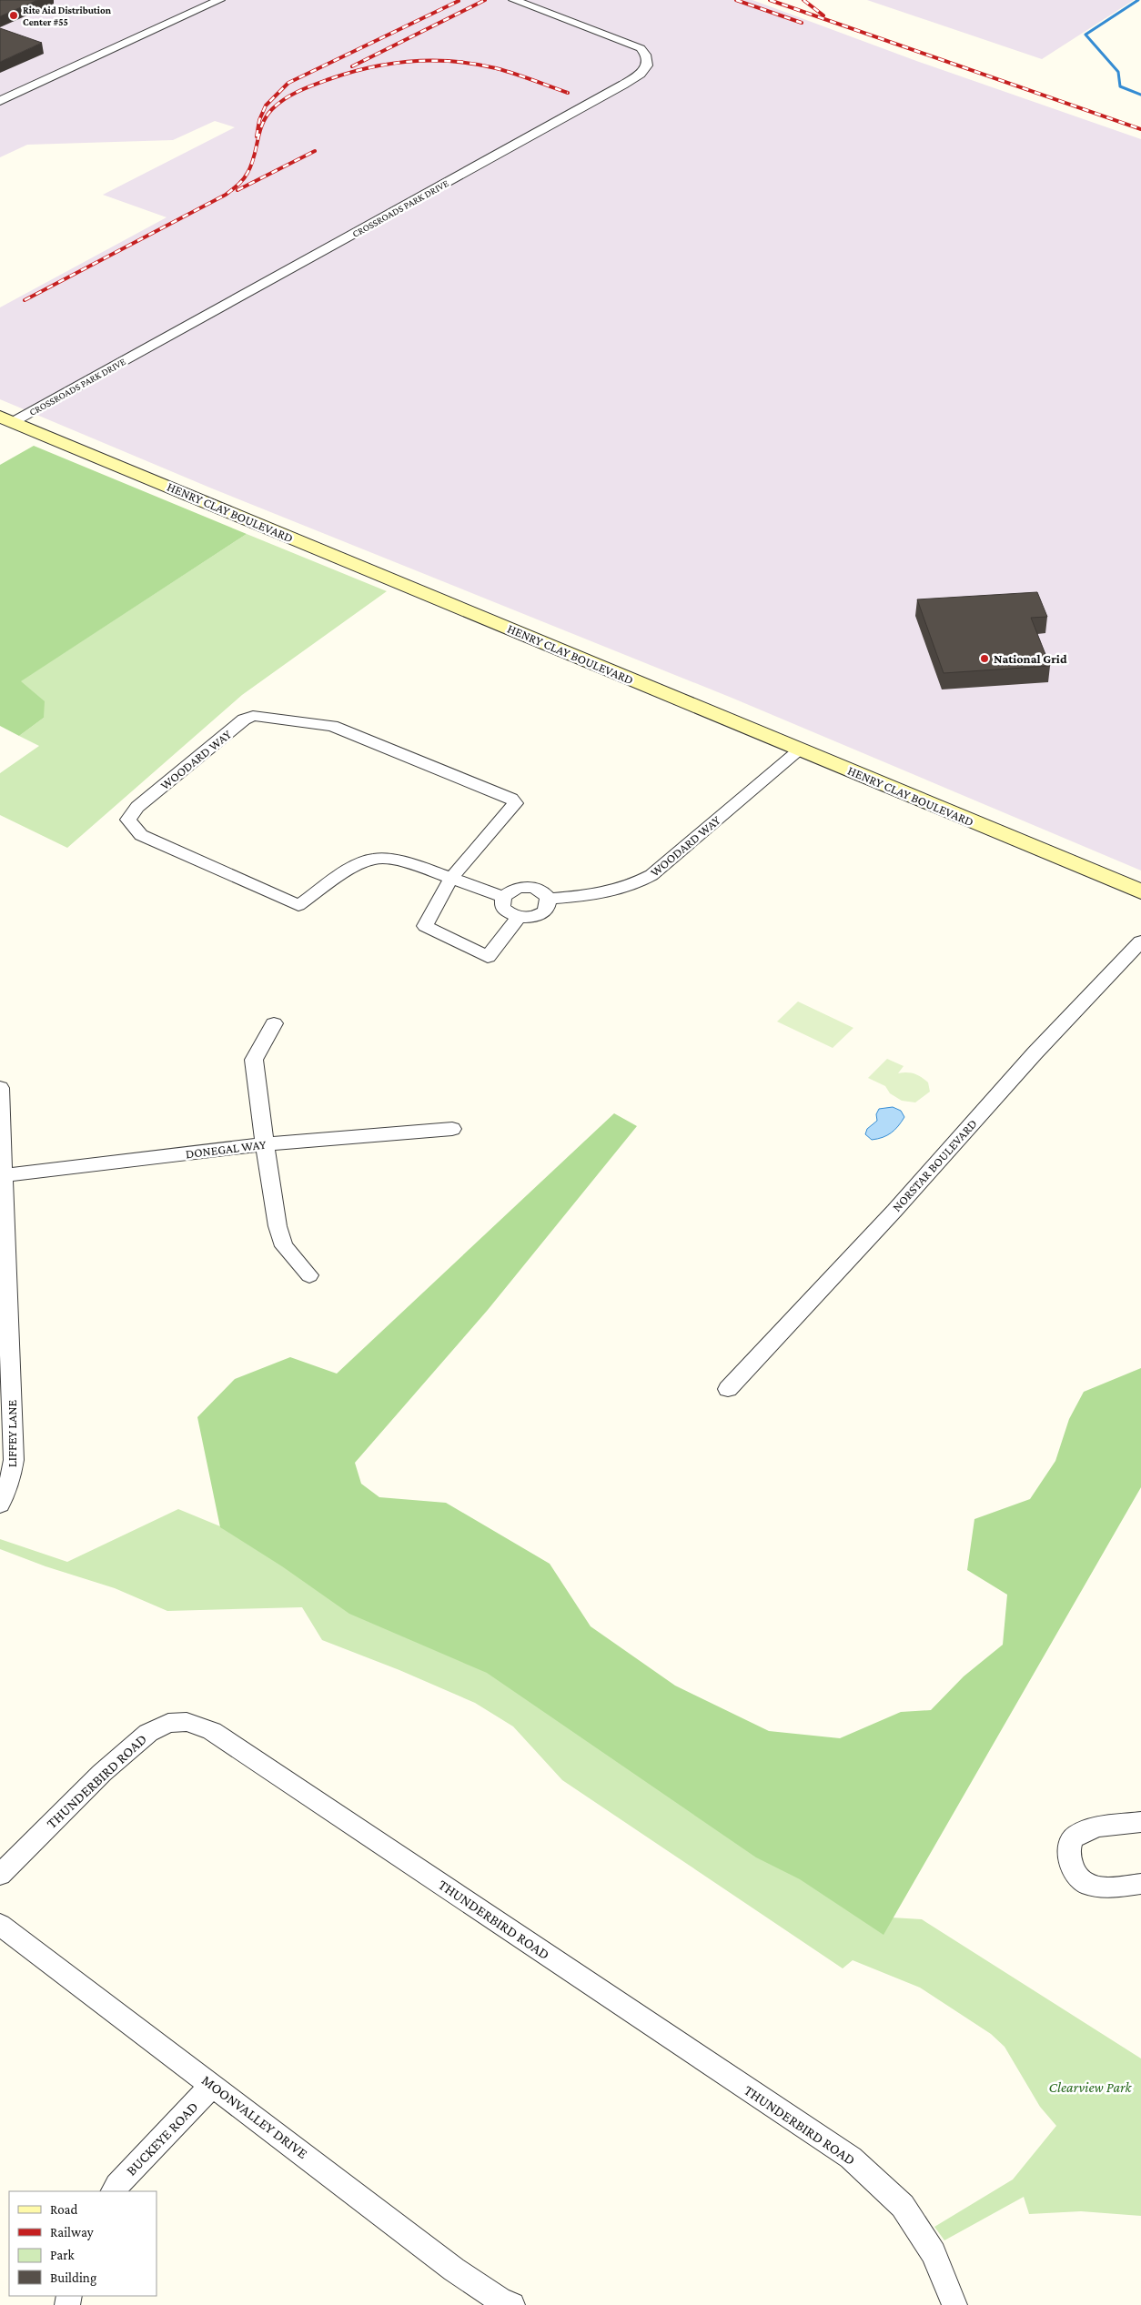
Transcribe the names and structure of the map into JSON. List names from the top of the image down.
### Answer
{
  "streets": {
    "main road": ["HENRY CLAY BOULEVARD"],
    "street": [
      "CROSSROADS PARK DRIVE",
      "WOODARD WAY",
      "DONEGAL WAY",
      "NORSTAR BOULEVARD",
      "LIFFEY LANE",
      "THUNDERBIRD ROAD",
      "MOONVALLEY DRIVE",
      "BUCKEYE ROAD"
    ]
  },
  "crossings": [
    ["CROSSROADS PARK DRIVE", "HENRY CLAY BOULEVARD"],
    ["HENRY CLAY BOULEVARD", "WOODARD WAY"],
    ["DONEGAL WAY", "LIFFEY LANE"],
    ["MOONVALLEY DRIVE", "BUCKEYE ROAD"]
  ],
  "parks": ["Clearview Park"],
  "places": ["Rite Aid Distribution Center #55", "National Grid"],
  "legend": [
    "Road",
    "Railway",
    "Park",
    "Building"
  ]
}
